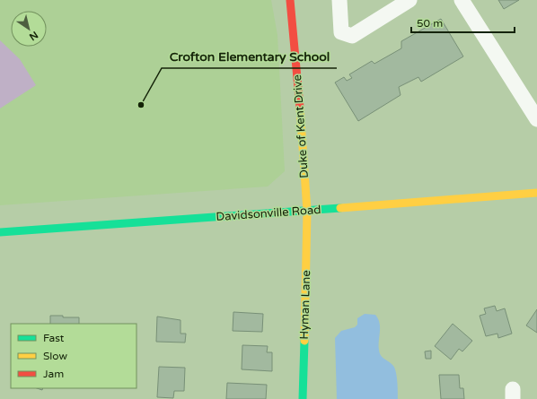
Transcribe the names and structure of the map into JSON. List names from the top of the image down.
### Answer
{
  "streets": {
    "main road": ["Duke of Kent Drive", "Davidsonville Road", "Hyman Lane"]
  },
  "crossings": [
    ["Duke of Kent Drive", "Davidsonville Road"],
    ["Duke of Kent Drive", "Hyman Lane"],
    ["Davidsonville Road", "Hyman Lane"]
  ],
  "places": ["Crofton Elementary School"],
  "legend": ["Fast", "Slow", "Jam"],
  "scale_bar": "50 m",
  "north": "bottom right"
}
